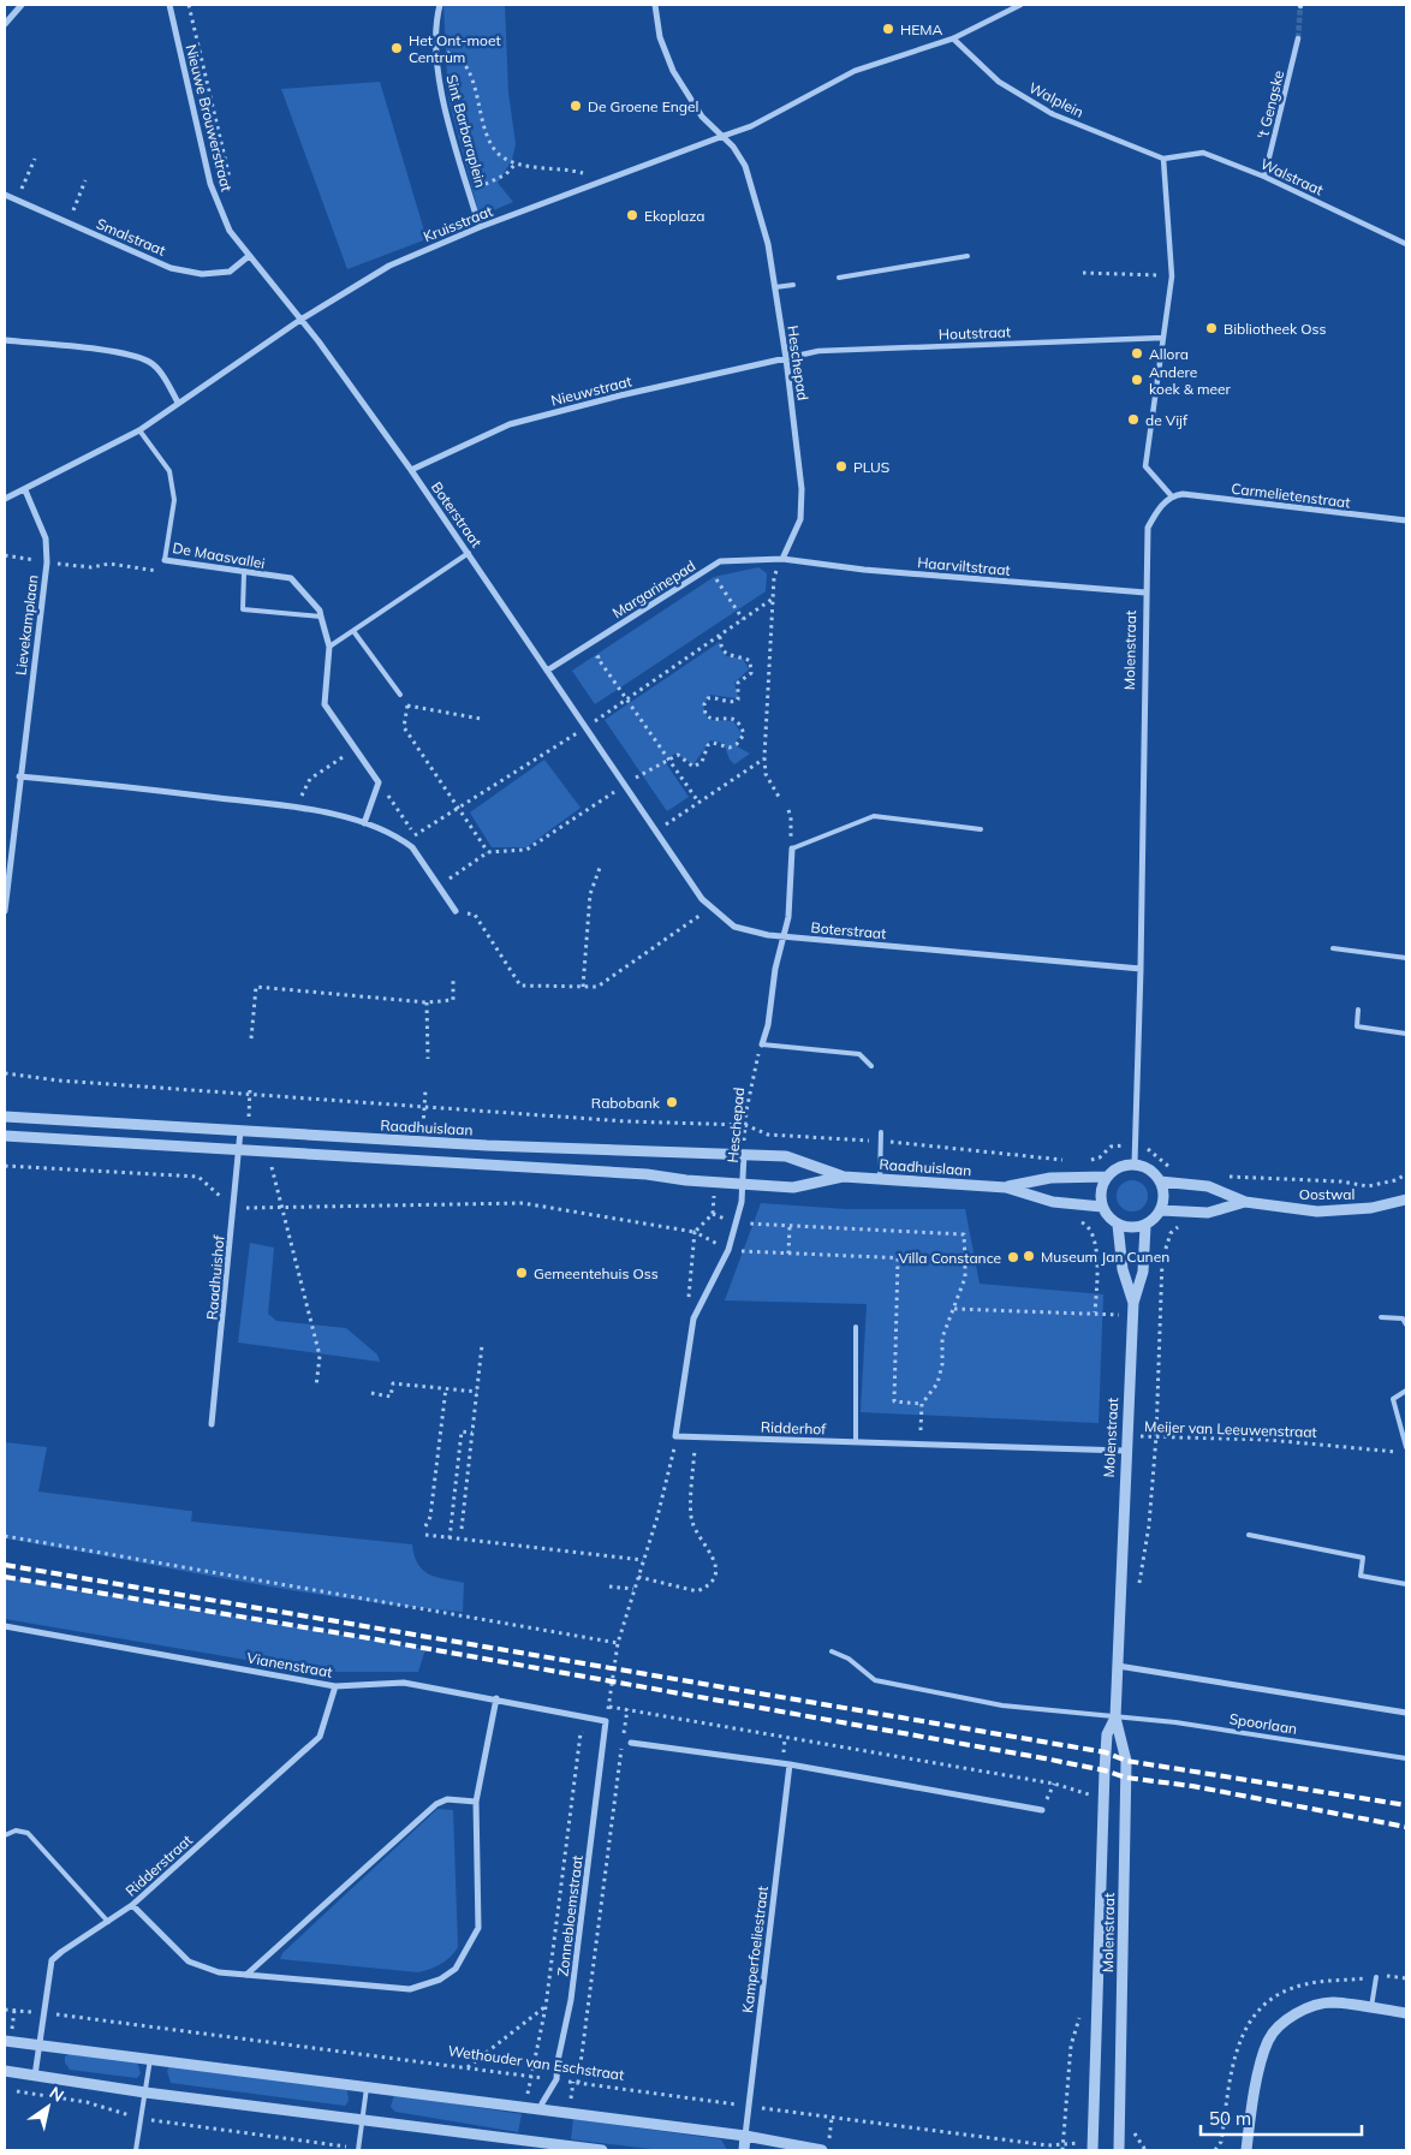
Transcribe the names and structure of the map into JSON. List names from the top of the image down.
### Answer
{
  "streets": {
    "street": [
      "Walplein",
      "'t Gengske",
      "Nieuwe Brouwerstraat",
      "Sint Barbaraplein",
      "Walstraat",
      "Kruisstraat",
      "Smalstraat",
      "Houtstraat",
      "Heschepad",
      "Nieuwstraat",
      "Carmelietenstraat",
      "Boterstraat",
      "De Maasvallei",
      "Haarviltstraat",
      "Margarinepad",
      "Lievekamplaan",
      "Molenstraat",
      "Raadhuislaan",
      "Oostwal",
      "Raadhuishof",
      "Ridderhof",
      "Vianenstraat",
      "Ridderstraat",
      "Zonnebloemstraat",
      "Kamperfoeliestraat"
    ],
    "lane": ["Spoorlaan"],
    "path": ["Meijer van Leeuwenstraat", "Wethouder van Eschstraat"]
  },
  "crossings": [
    ["Walplein", "Walstraat"],
    ["Walplein", "Kruisstraat"],
    ["'t Gengske", "Walstraat"],
    ["Nieuwe Brouwerstraat", "Kruisstraat"],
    ["Nieuwe Brouwerstraat", "Smalstraat"],
    ["Nieuwe Brouwerstraat", "Boterstraat"],
    ["Sint Barbaraplein", "Kruisstraat"],
    ["Kruisstraat", "Heschepad"],
    ["Kruisstraat", "Boterstraat"],
    ["Kruisstraat", "De Maasvallei"],
    ["Kruisstraat", "Lievekamplaan"],
    ["Houtstraat", "Heschepad"],
    ["Houtstraat", "Nieuwstraat"],
    ["Heschepad", "Nieuwstraat"],
    ["Heschepad", "Haarviltstraat"],
    ["Heschepad", "Margarinepad"],
    ["Heschepad", "Raadhuislaan"],
    ["Heschepad", "Ridderhof"],
    ["Nieuwstraat", "Boterstraat"],
    ["Carmelietenstraat", "Molenstraat"],
    ["Boterstraat", "Margarinepad"],
    ["Boterstraat", "Molenstraat"],
    ["Haarviltstraat", "Margarinepad"],
    ["Haarviltstraat", "Molenstraat"],
    ["Molenstraat", "Raadhuislaan"],
    ["Molenstraat", "Oostwal"],
    ["Molenstraat", "Ridderhof"],
    ["Molenstraat", "Meijer van Leeuwenstraat"],
    ["Molenstraat", "Spoorlaan"],
    ["Raadhuislaan", "Oostwal"],
    ["Raadhuislaan", "Raadhuishof"],
    ["Vianenstraat", "Ridderstraat"],
    ["Vianenstraat", "Zonnebloemstraat"],
    ["Ridderstraat", "Wethouder van Eschstraat"],
    ["Zonnebloemstraat", "Wethouder van Eschstraat"],
    ["Kamperfoeliestraat", "Wethouder van Eschstraat"]
  ],
  "places": [
    "HEMA",
    "Het Ont-moet Centrum",
    "De Groene Engel",
    "Ekoplaza",
    "Bibliotheek Oss",
    "Allora",
    "Andere koek & meer",
    "de Vijf",
    "PLUS",
    "Rabobank",
    "Museum Jan Cunen",
    "Villa Constance",
    "Gemeentehuis Oss"
  ],
  "scale_bar": "50 m",
  "north": "top right"
}
